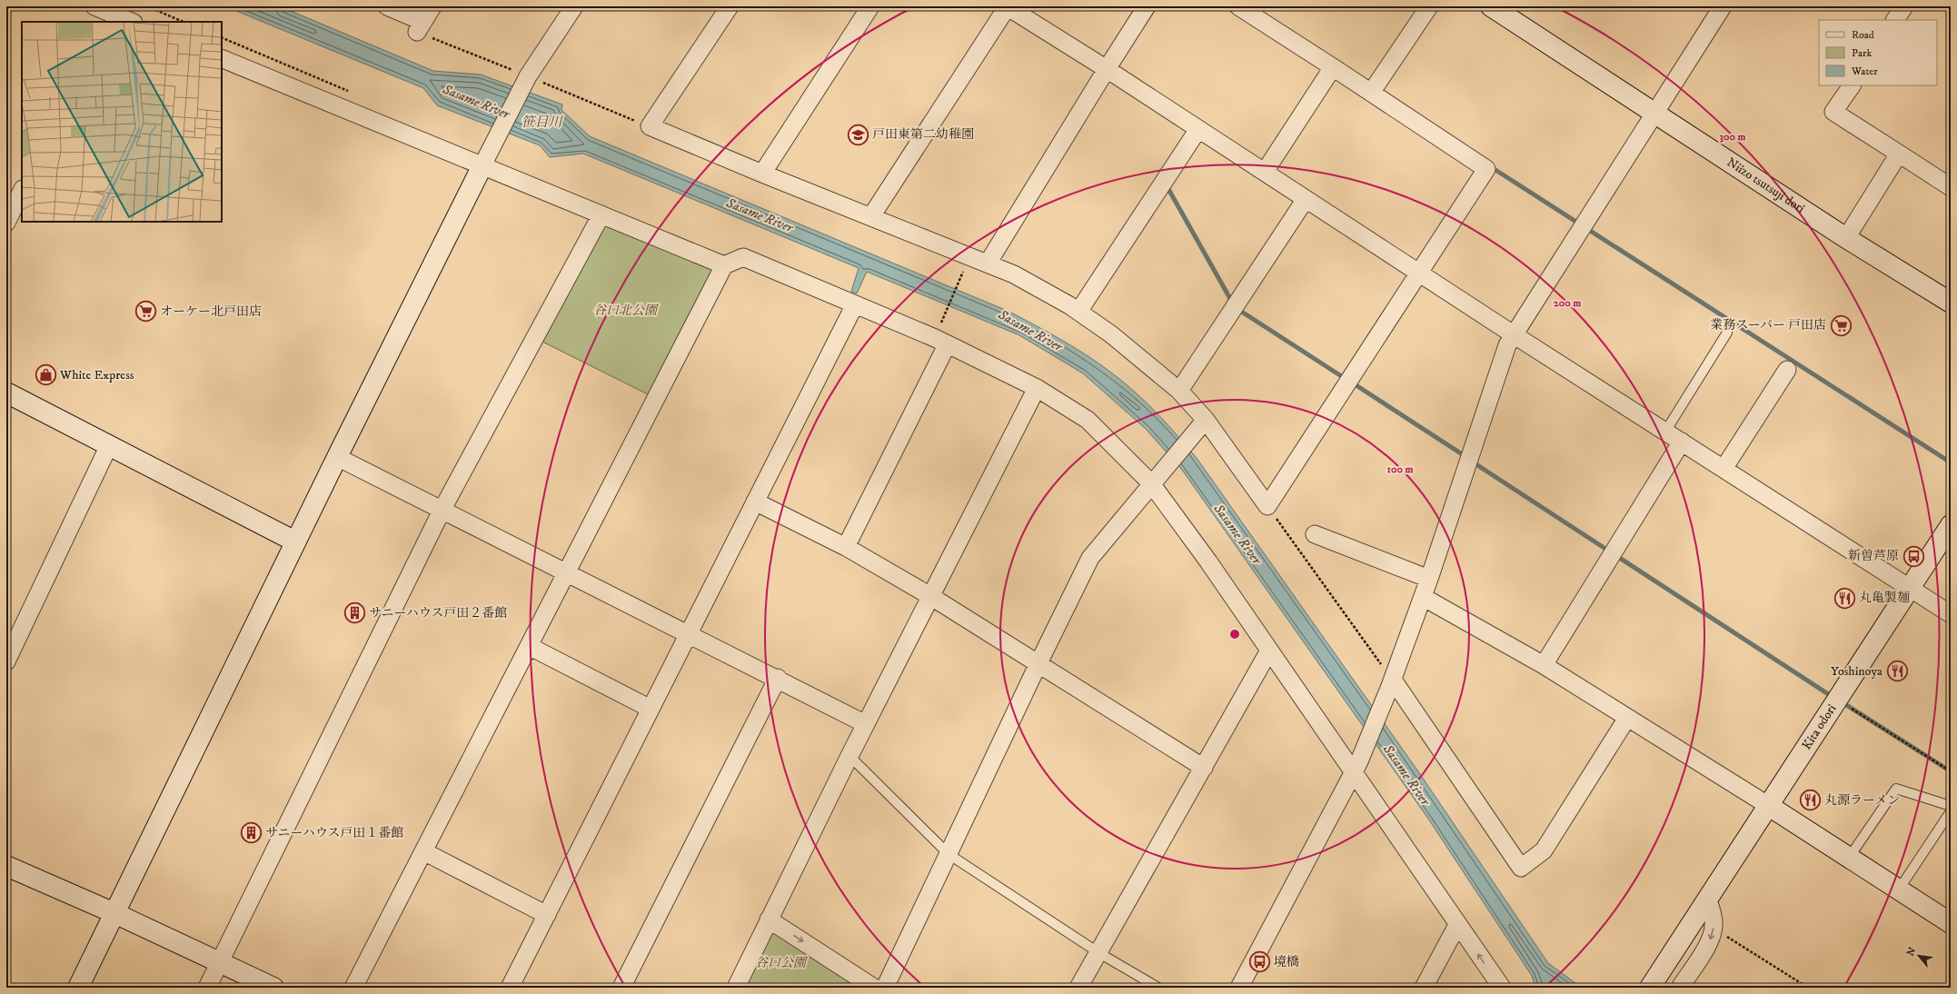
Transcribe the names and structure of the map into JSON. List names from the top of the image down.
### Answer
{
  "streets": {
    "street": ["Niizo tsutsuji dori", "Kita odori"]
  },
  "water": ["Sasame River", "笹目川"],
  "parks": ["谷口北公園", "谷口公園"],
  "places": {
    "school or university": ["戸田東第二幼稚園"],
    "supermarket": ["オーケー北戸田店", "業務スーパー 戸田店"],
    "shop": ["White Express"],
    "bus stop": ["新曽芦原", "境橋"],
    "restaurant": ["丸亀製麺", "Yoshinoya", "丸源ラーメン"],
    "building": ["サニーハウス戸田２番館", "サニーハウス戸田１番館"]
  },
  "legend": ["Road", "Park", "Water"],
  "north": "top left",
  "rings": ["300 m", "200 m", "100 m"]
}
